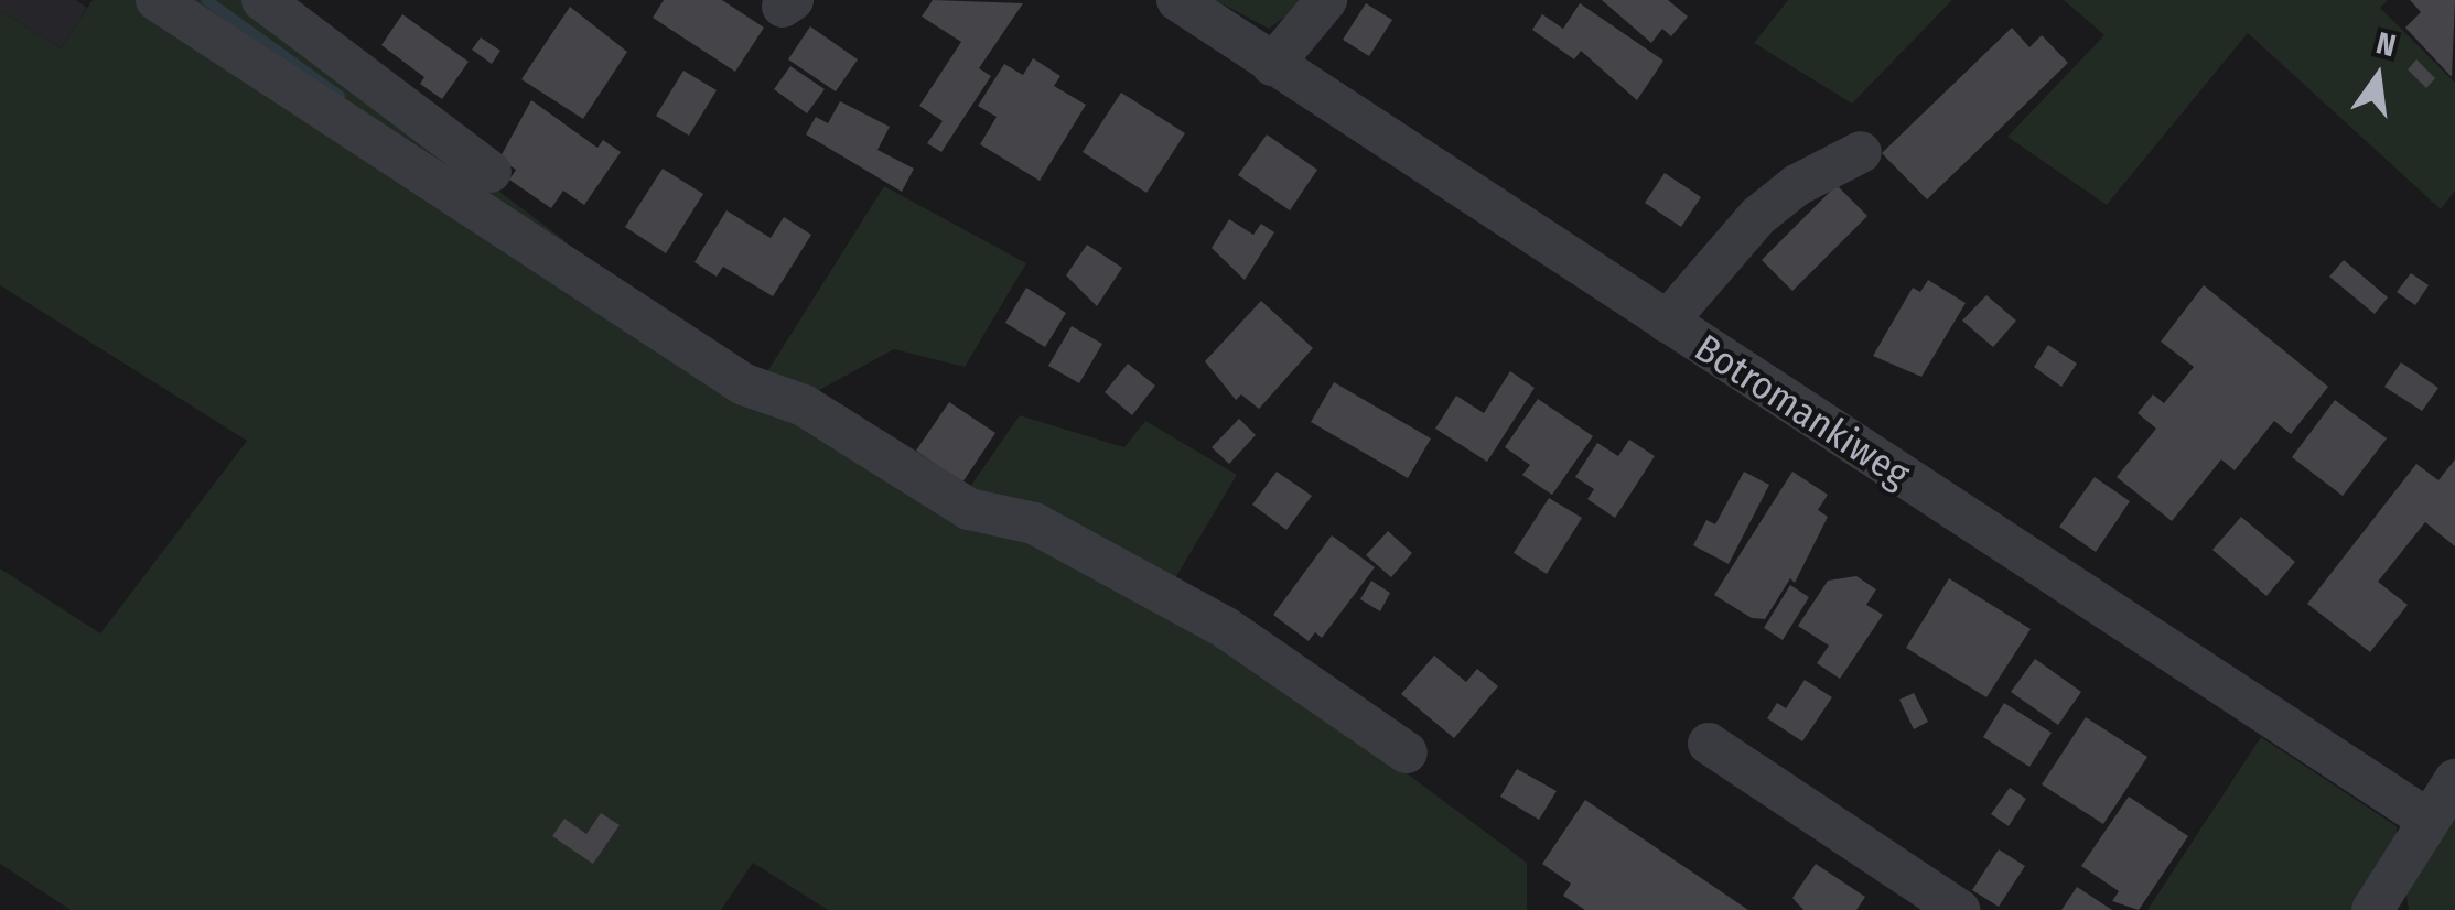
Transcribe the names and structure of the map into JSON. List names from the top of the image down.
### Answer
{
  "streets": {
    "street": ["Botromankiweg"]
  },
  "north": "top"
}
